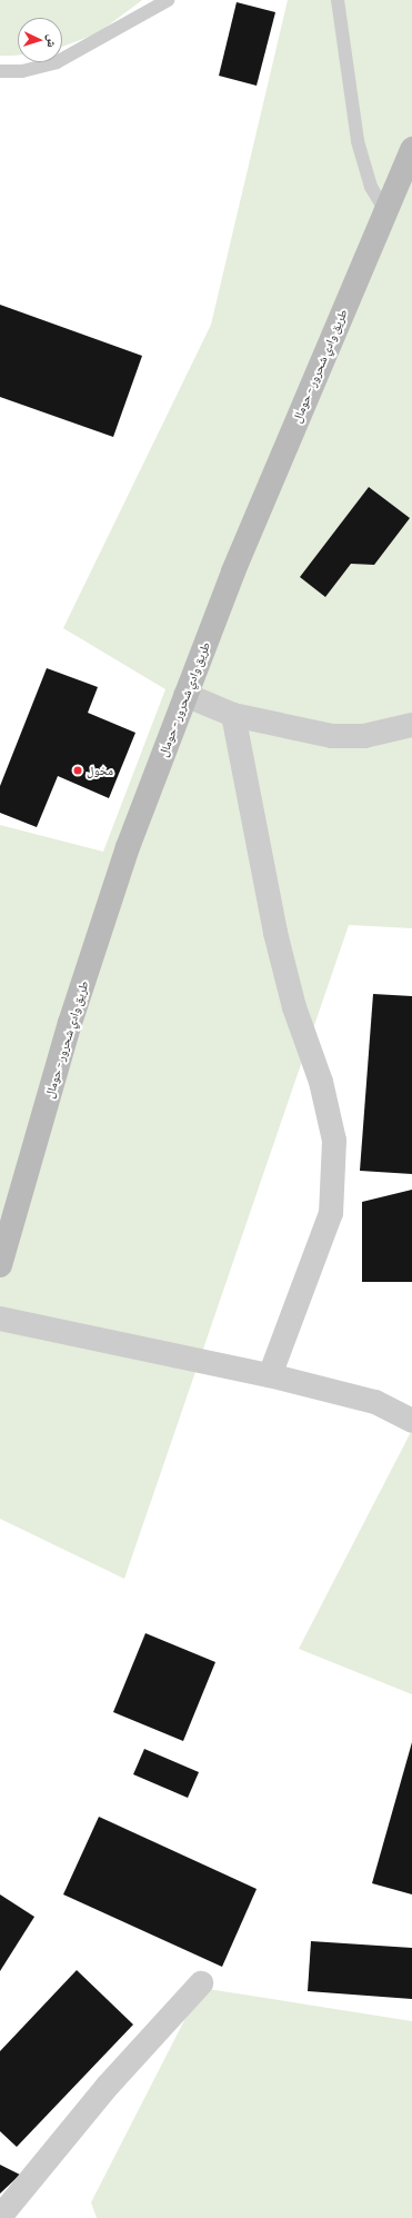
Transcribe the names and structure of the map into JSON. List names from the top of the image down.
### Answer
{
  "streets": {
    "main road": ["طريق وادي شحرور - حومال"]
  },
  "places": ["مخول"],
  "north": "right"
}
